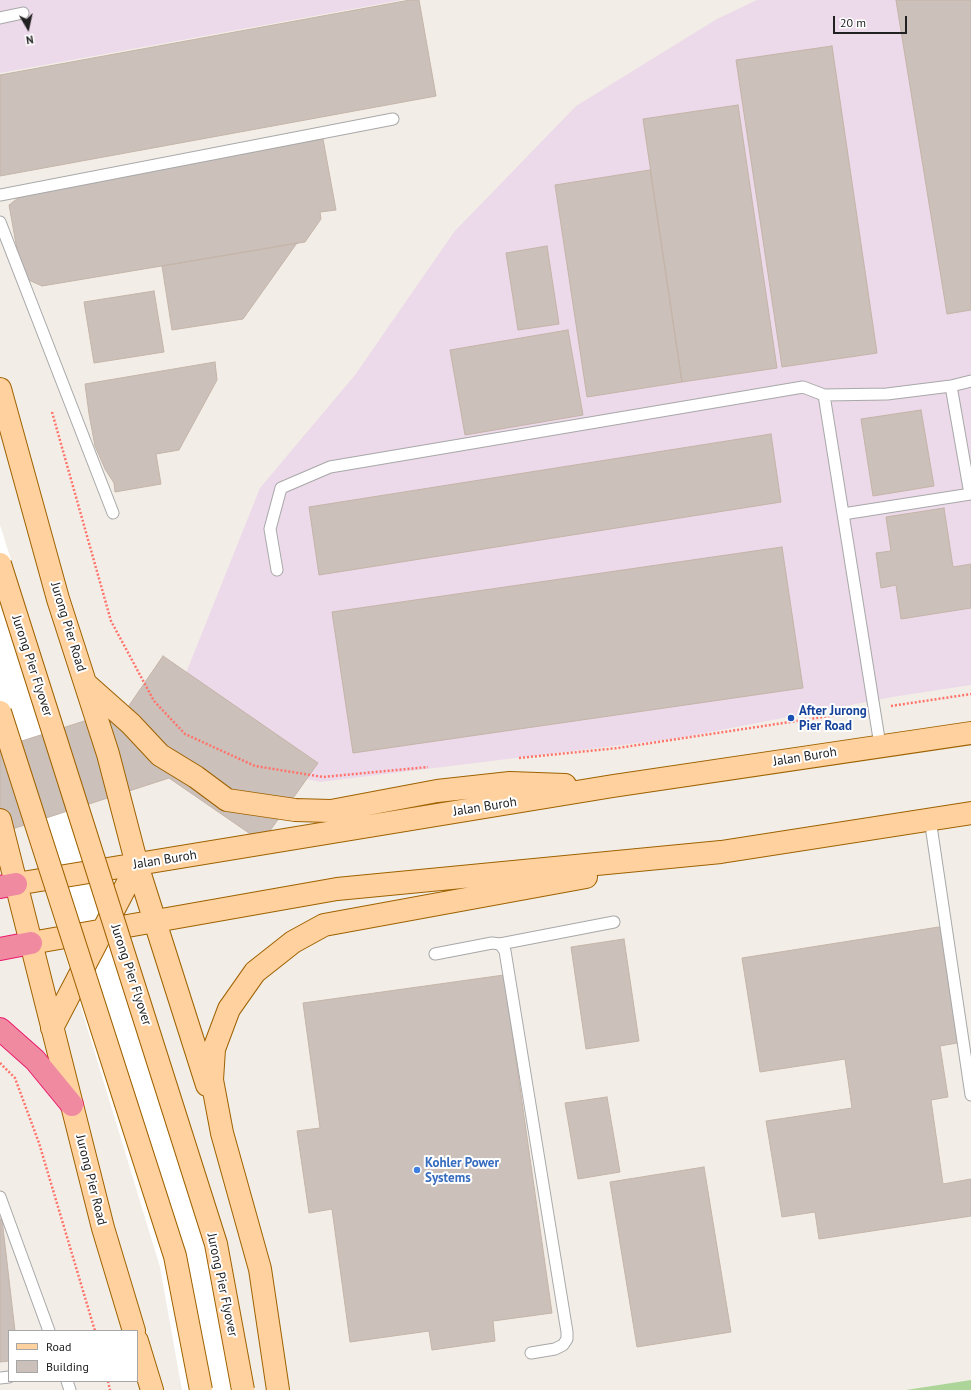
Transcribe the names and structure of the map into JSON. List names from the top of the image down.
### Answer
{
  "streets": {
    "main road": ["Jurong Pier Road", "Jurong Pier Flyover", "Jalan Buroh"]
  },
  "crossings": [
    ["Jurong Pier Road", "Jalan Buroh"]
  ],
  "places": ["After Jurong Pier Road", "Kohler Power Systems"],
  "legend": ["Road", "Building"],
  "scale_bar": "20 m",
  "north": "bottom"
}
